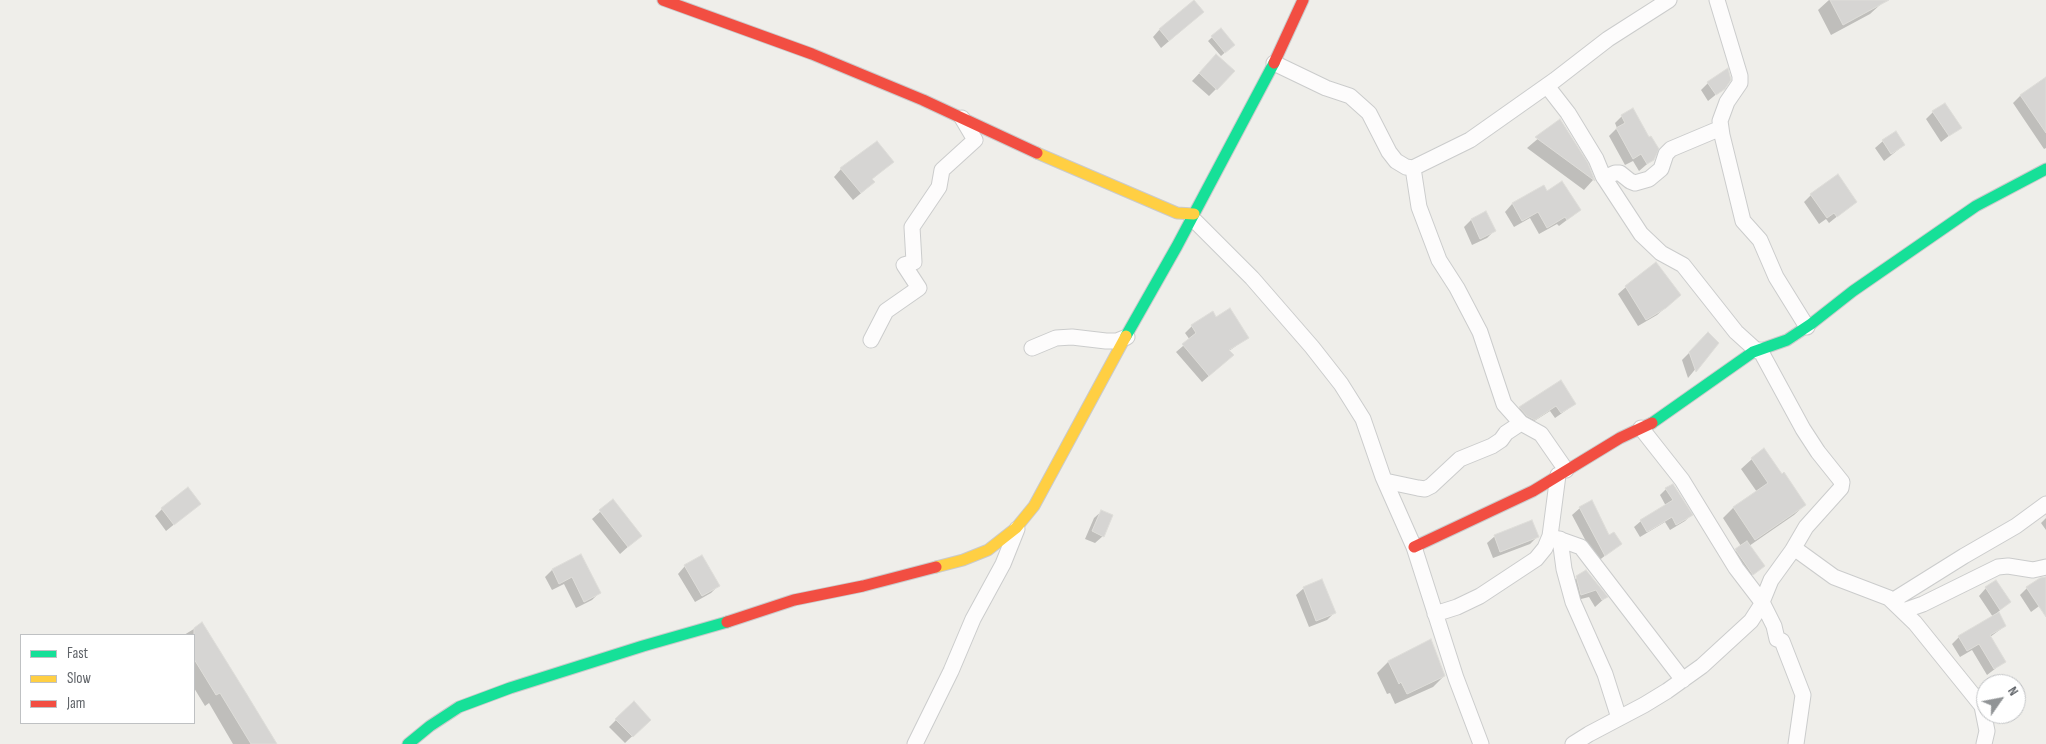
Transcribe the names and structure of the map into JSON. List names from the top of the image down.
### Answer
{
  "legend": ["Fast", "Slow", "Jam"],
  "north": "top right"
}
